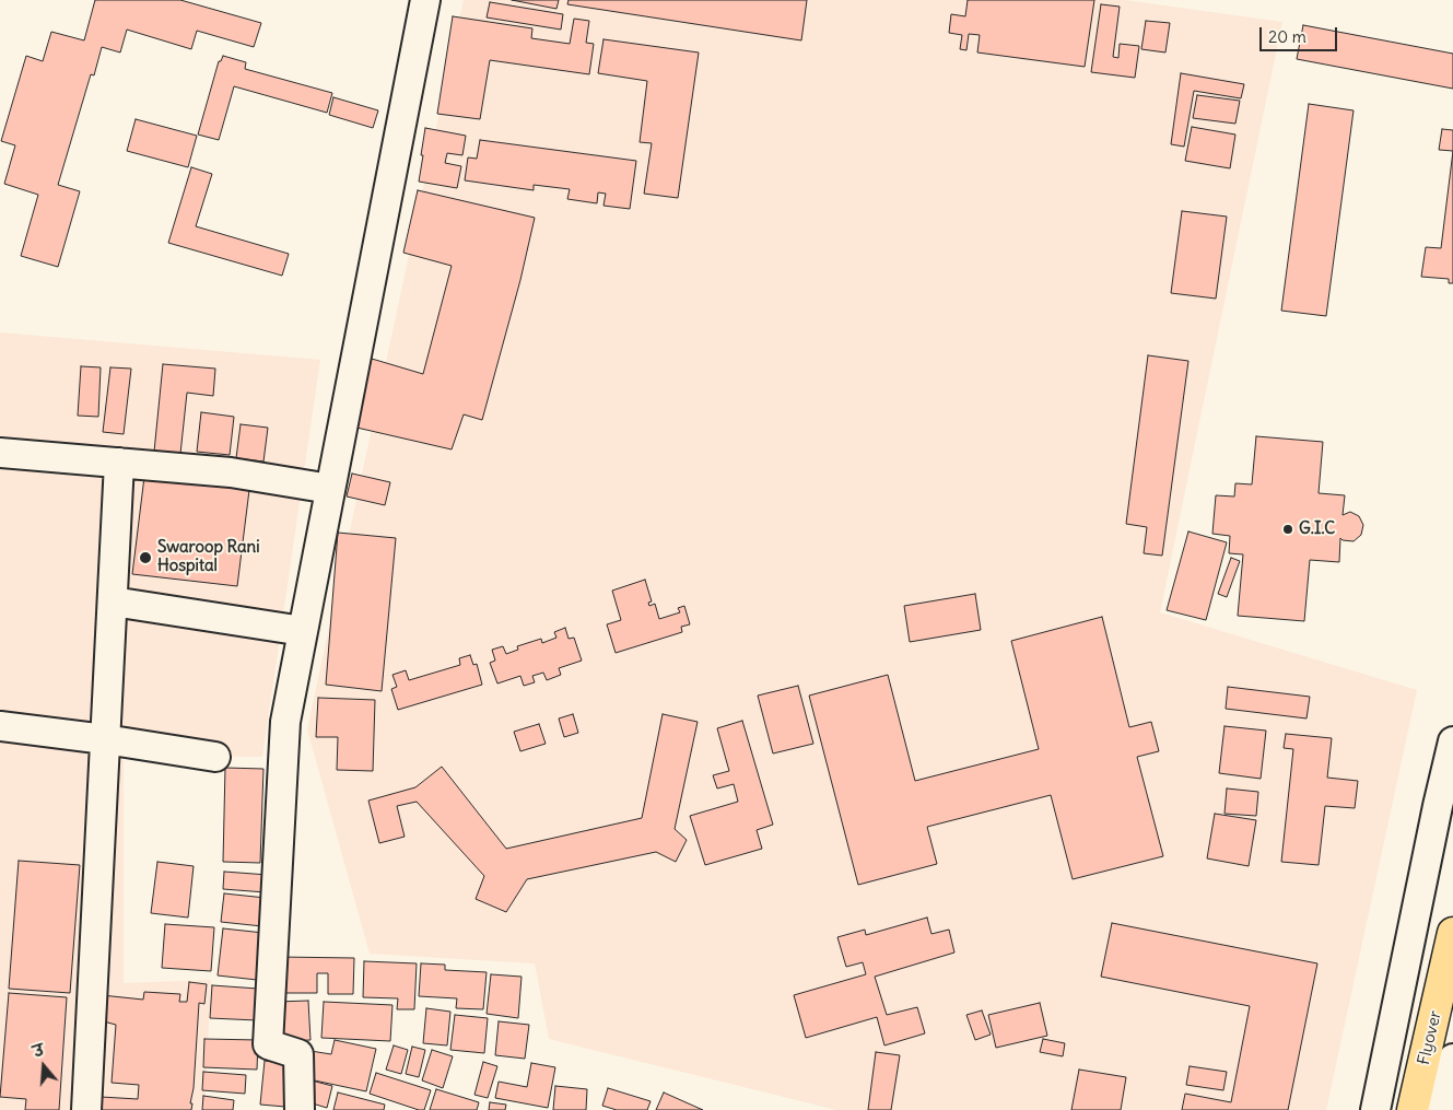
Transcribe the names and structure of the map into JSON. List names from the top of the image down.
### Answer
{
  "streets": {
    "main road": ["Flyover"]
  },
  "places": ["G.I.C", "Swaroop Rani Hospital"],
  "scale_bar": "20 m",
  "north": "top"
}
